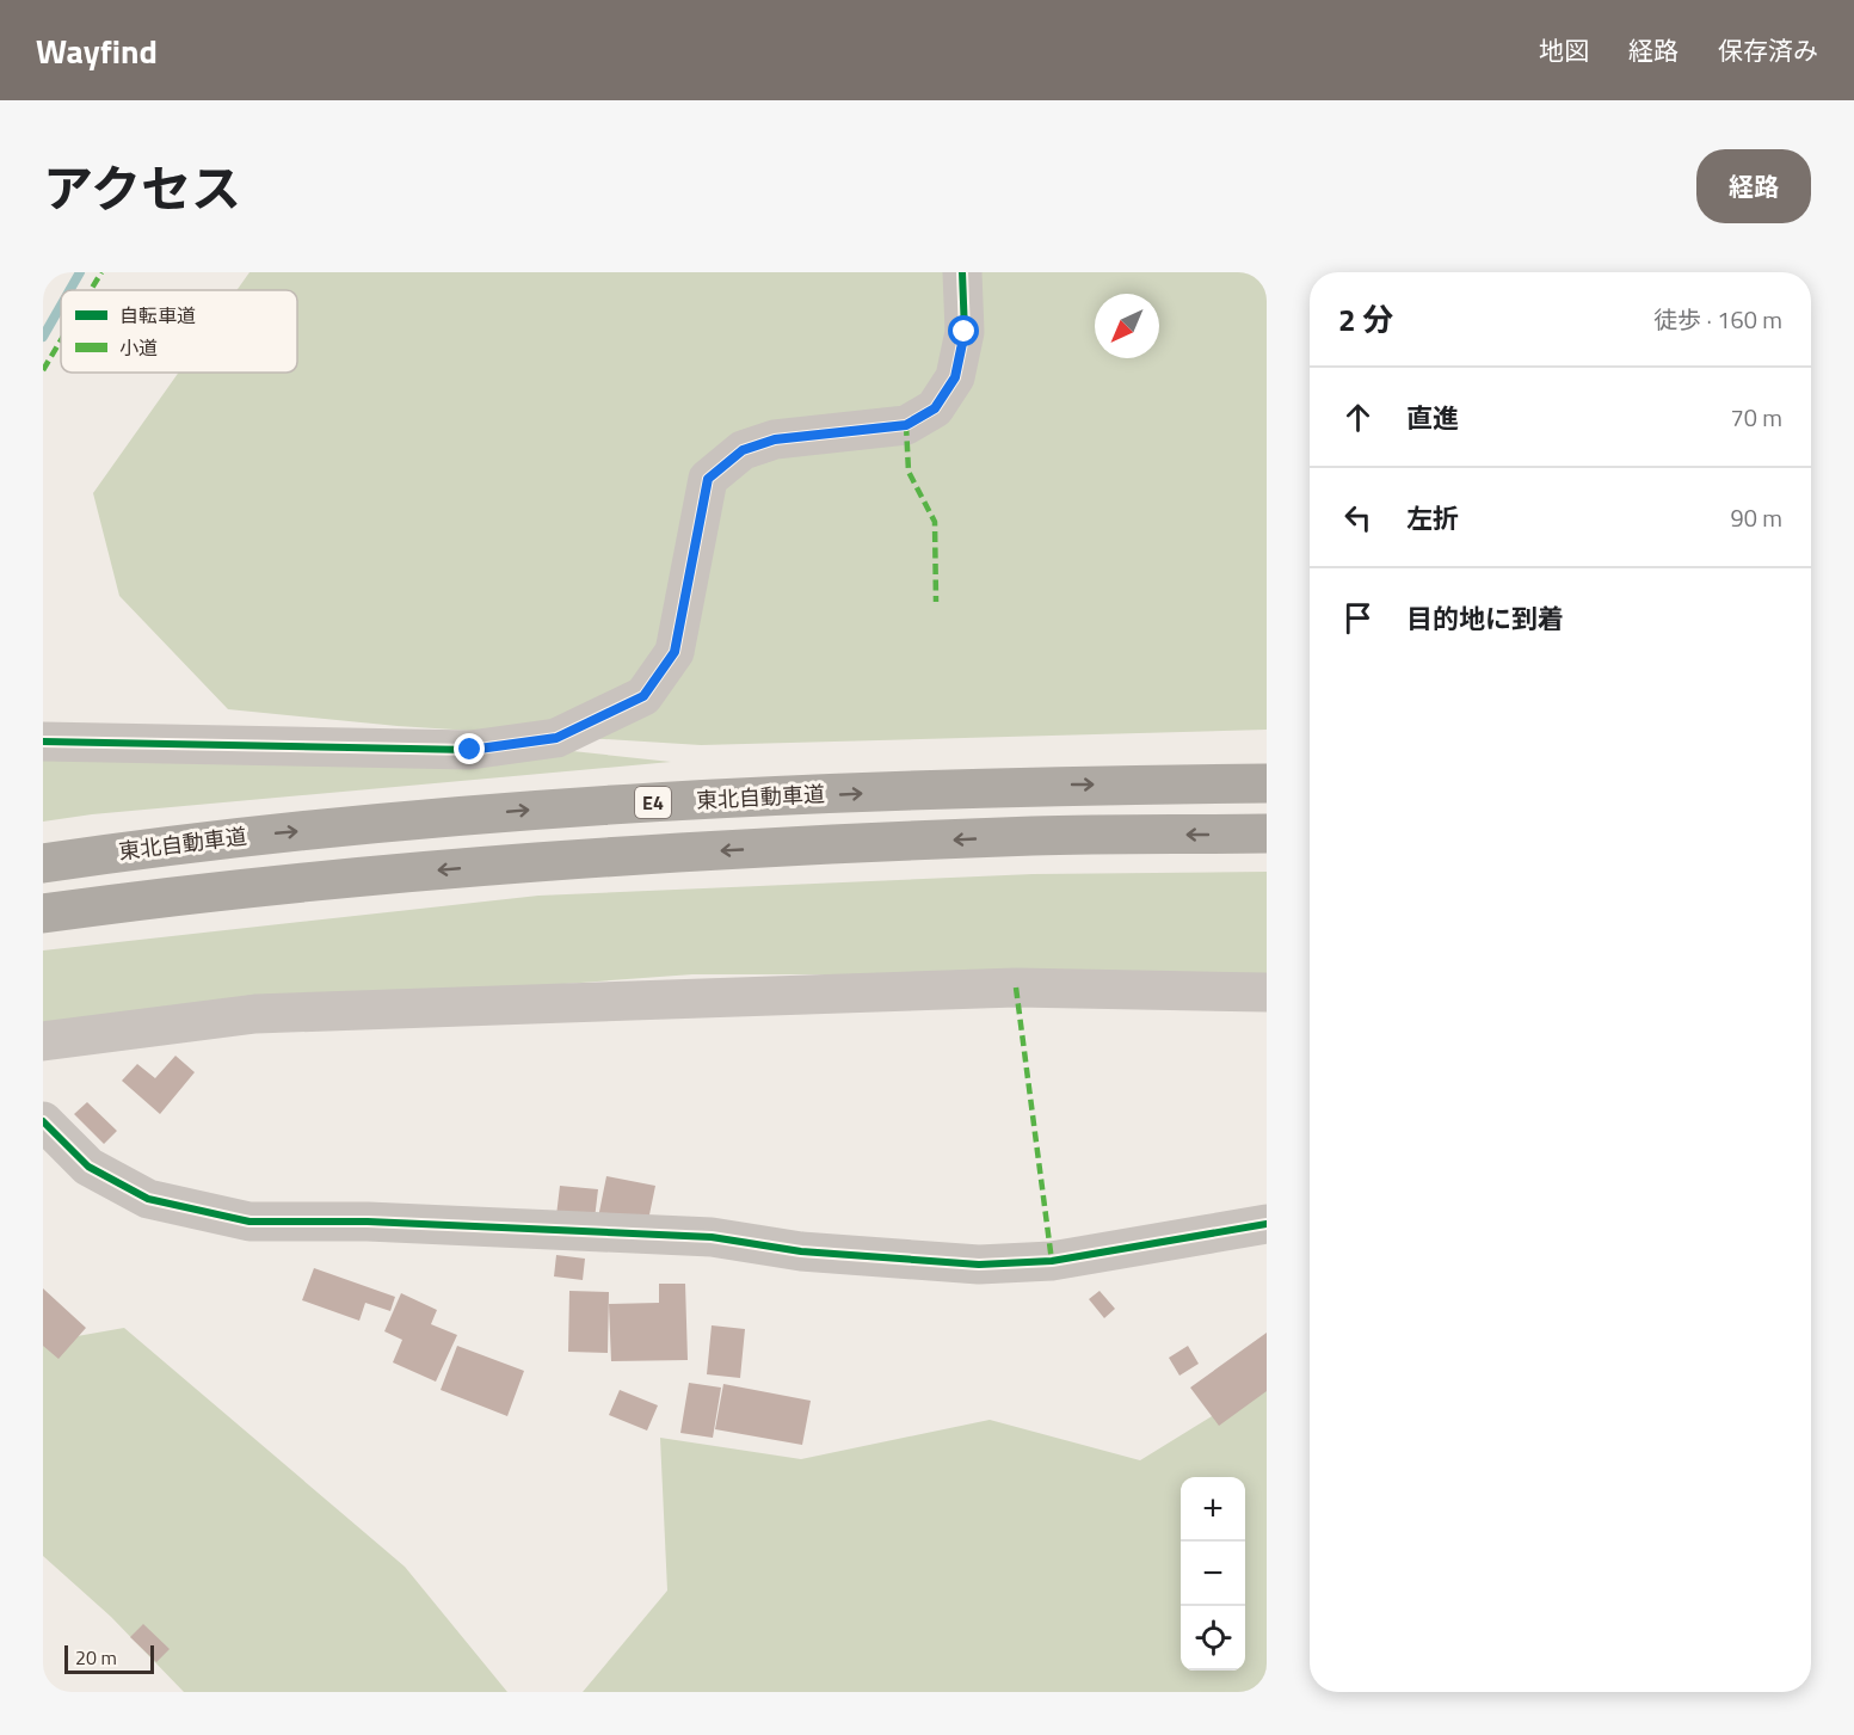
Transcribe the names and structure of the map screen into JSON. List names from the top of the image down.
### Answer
{
  "streets": {
    "highway": ["東北自動車道", "E4"]
  },
  "legend": ["自転車道", "小道"],
  "scale_bar": "20 m",
  "north": "bottom left",
  "page": {
    "header": "Wayfind",
    "nav": ["地図", "経路", "保存済み"],
    "title": "アクセス",
    "buttons": "経路",
    "heading": ["2 分", "徒歩 · 160 m"],
    "list": [
      ["直進", "70 m"],
      ["左折", "90 m"],
      "目的地に到着"
    ],
    "map_buttons": ["+", "−"],
    "scale": "20 m"
  }
}
